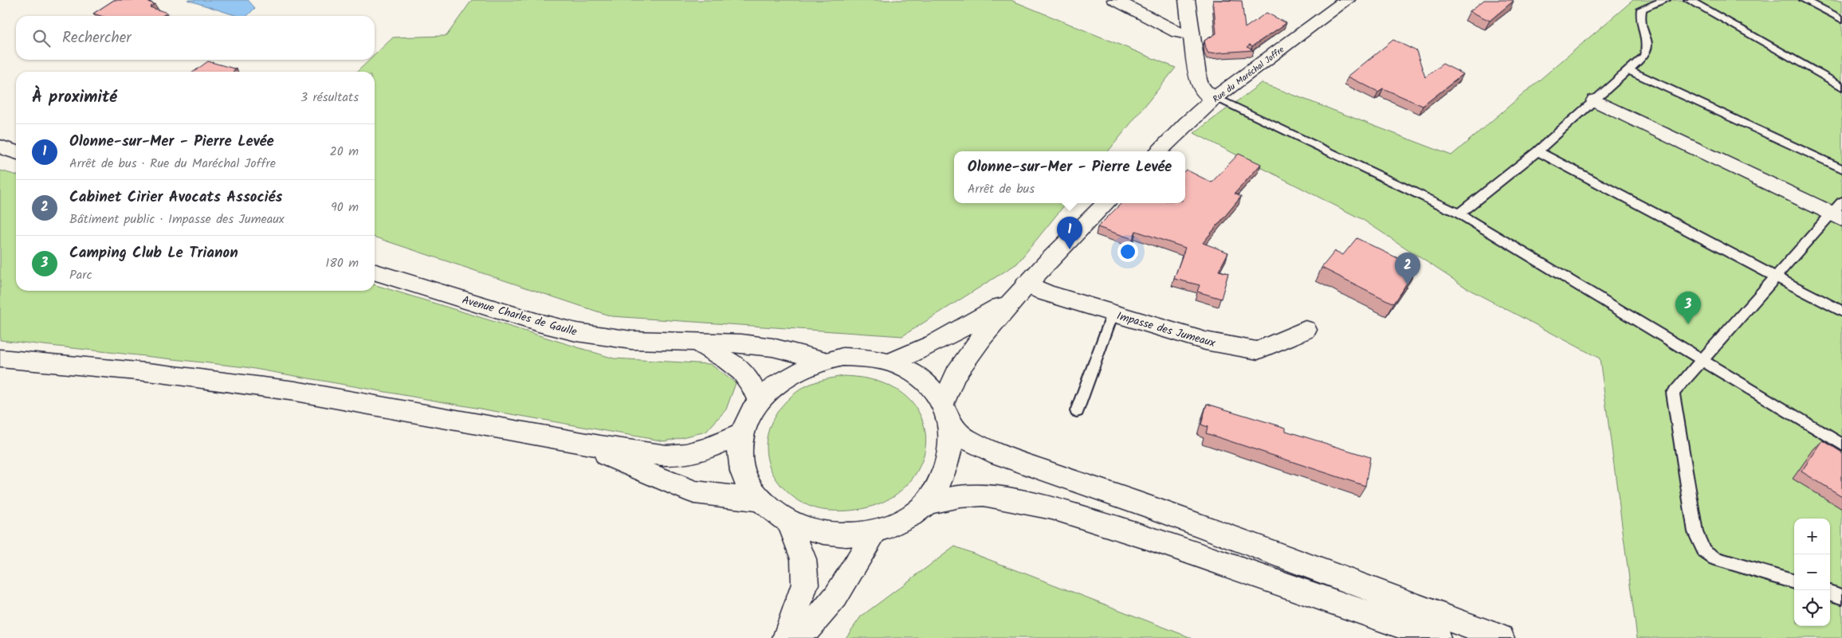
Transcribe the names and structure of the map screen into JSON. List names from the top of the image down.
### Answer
{
  "streets": {
    "main road": ["Rue du Maréchal Joffre", "Avenue Charles de Gaulle", "Impasse des Jumeaux"]
  },
  "page": {
    "search": "Rechercher",
    "heading": ["À proximité", "3 résultats"],
    "list": [
      {
        "mark": "1",
        "name": "Olonne-sur-Mer - Pierre Levée",
        "note": "Arrêt de bus · Rue du Maréchal Joffre",
        "value": "20 m"
      },
      {
        "mark": "2",
        "name": "Cabinet Cirier Avocats Associés",
        "note": "Bâtiment public · Impasse des Jumeaux",
        "value": "90 m"
      },
      {
        "mark": "3",
        "name": "Camping Club Le Trianon",
        "note": "Parc",
        "value": "180 m"
      }
    ],
    "popup": ["Olonne-sur-Mer - Pierre Levée", "Arrêt de bus"],
    "pins": ["1", "2", "3"],
    "map_buttons": ["+", "−"]
  }
}
